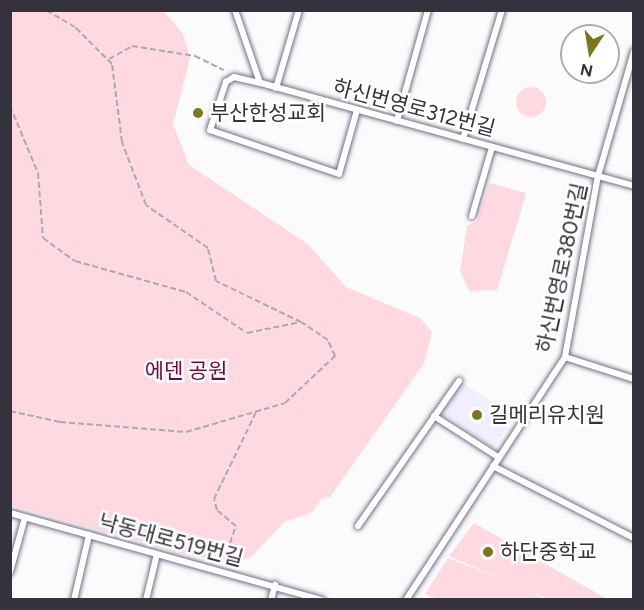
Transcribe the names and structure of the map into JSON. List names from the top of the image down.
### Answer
{
  "streets": {
    "lane": ["하신번영로312번길", "하신번영로380번길", "낙동대로519번길"]
  },
  "crossings": [
    ["하신번영로312번길", "하신번영로380번길"]
  ],
  "parks": ["에덴 공원"],
  "places": ["부산한성교회", "길메리유치원", "하단중학교"],
  "north": "bottom"
}
